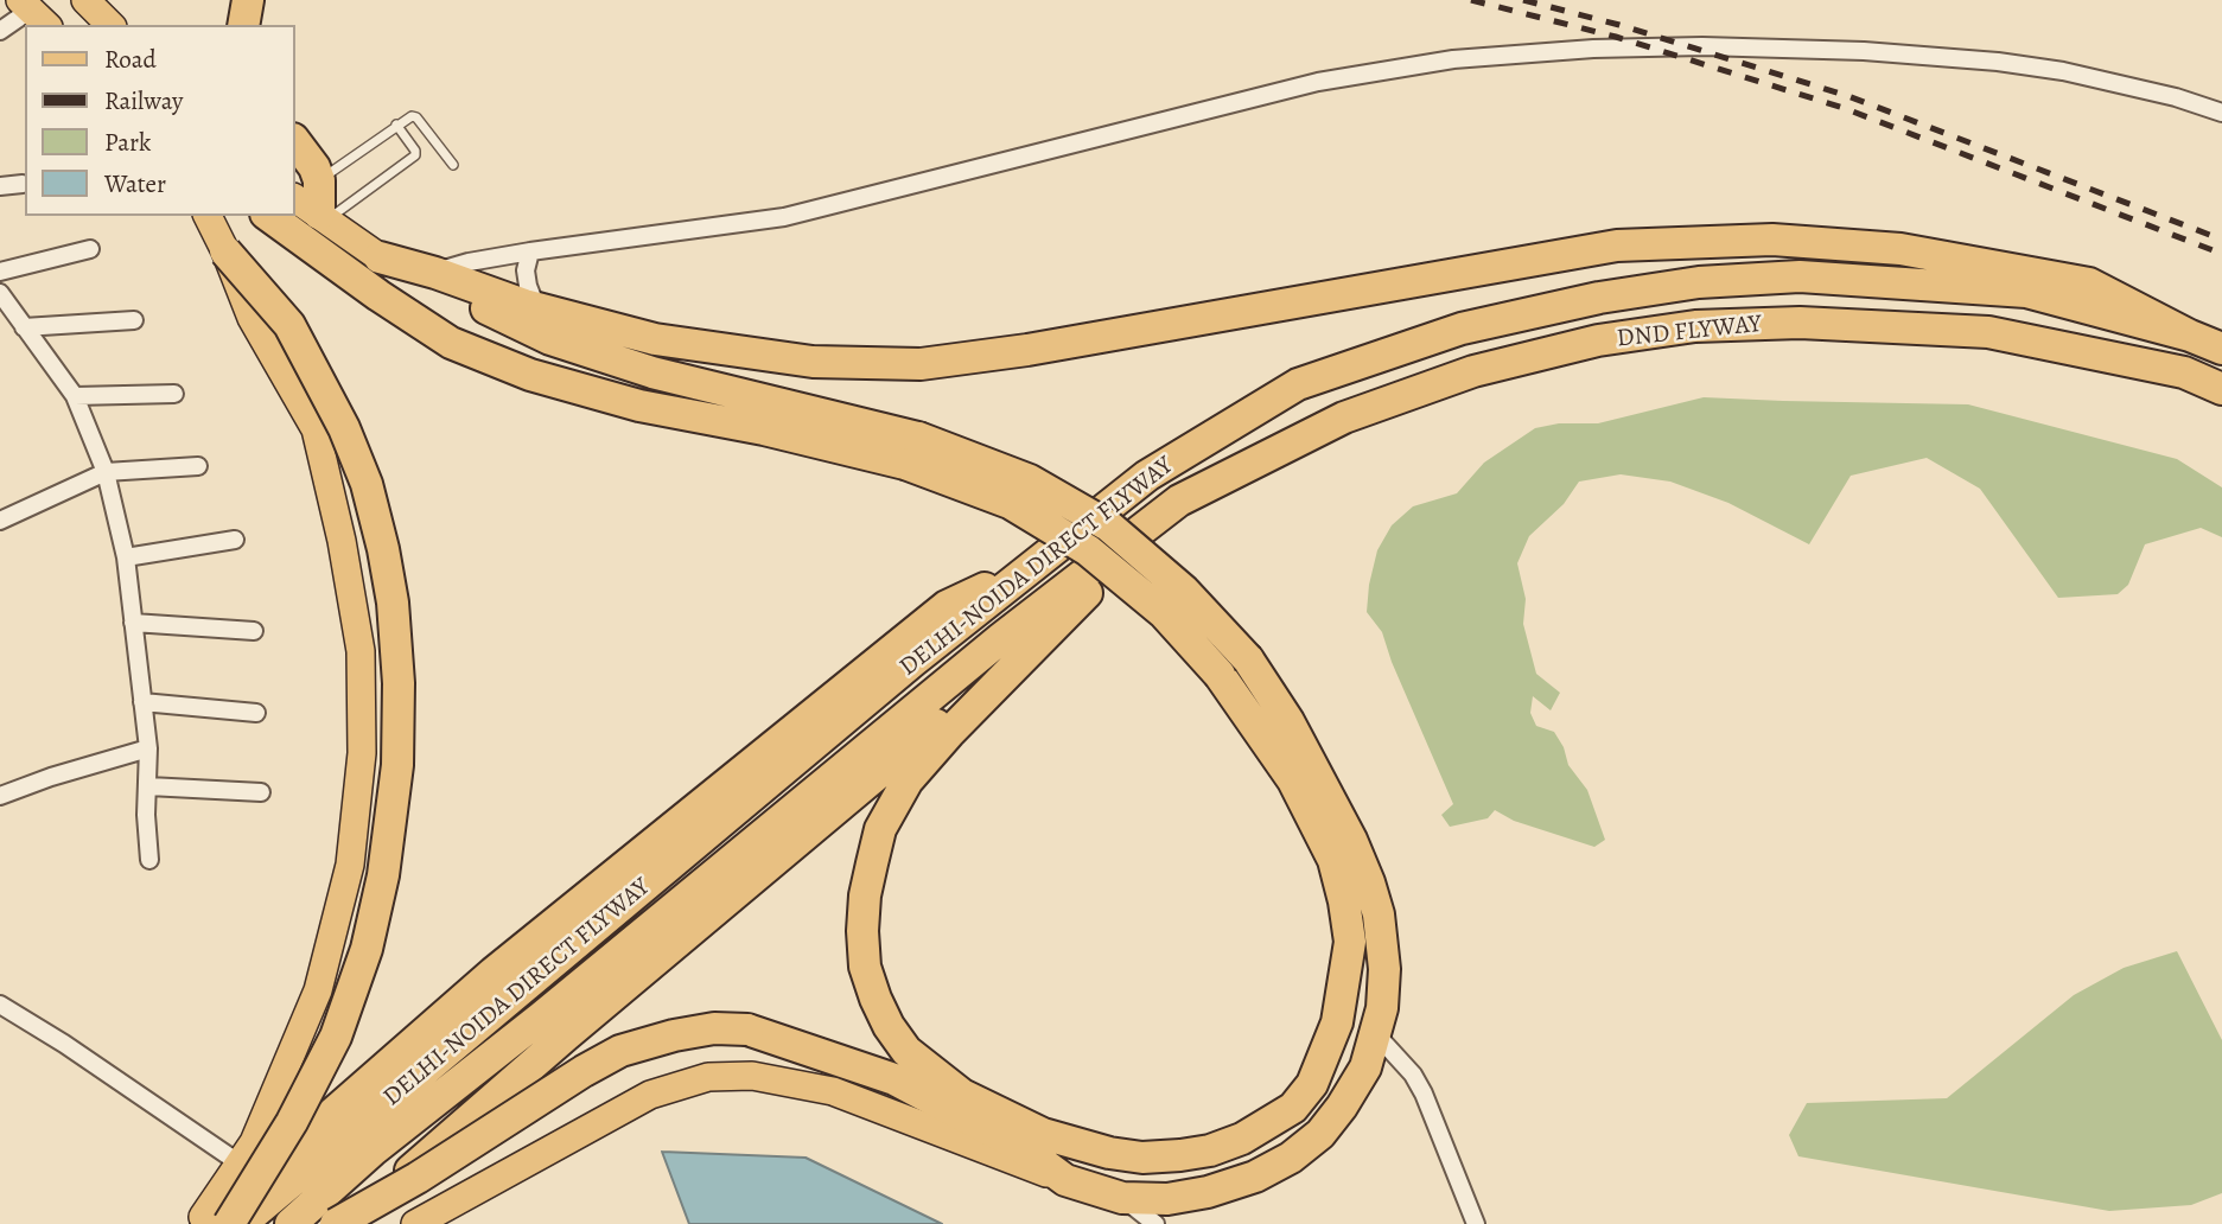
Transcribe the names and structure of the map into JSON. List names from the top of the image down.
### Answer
{
  "streets": {
    "highway": ["DND FLYWAY", "DELHI-NOIDA DIRECT FLYWAY"]
  },
  "crossings": [
    ["DND FLYWAY", "DELHI-NOIDA DIRECT FLYWAY"]
  ],
  "legend": [
    "Road",
    "Railway",
    "Park",
    "Water"
  ]
}
